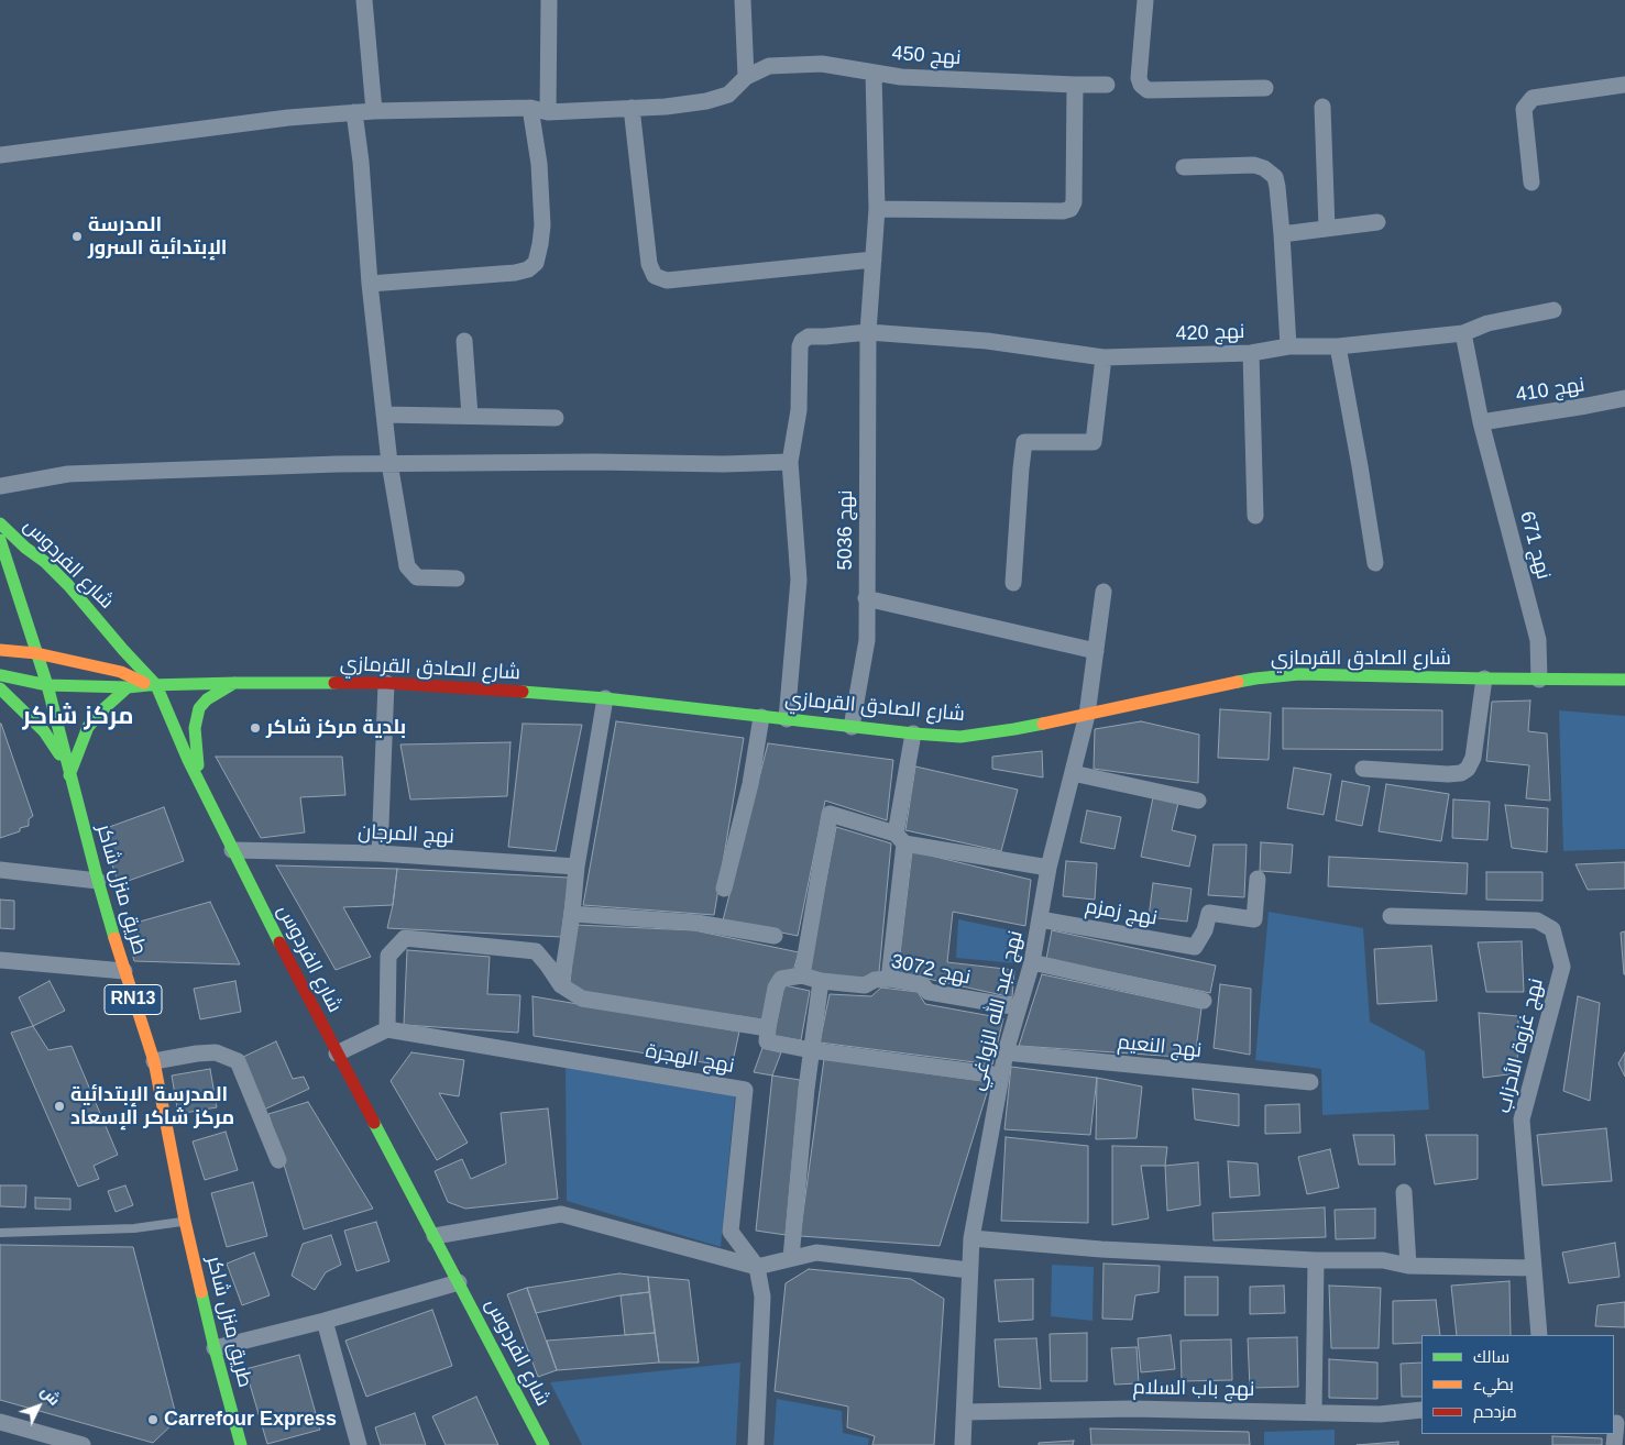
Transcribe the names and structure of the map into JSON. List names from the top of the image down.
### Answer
{
  "streets": {
    "main road": [
      "شارع الفردوس",
      "شارع الصادق القرمازي",
      "طريق منزل شاكر",
      "RN13"
    ],
    "street": [
      "نهج 450",
      "نهج 420",
      "نهج 410",
      "نهج 5036",
      "نهج 671",
      "نهج المرجان",
      "نهج زمزم",
      "نهج 3072",
      "نهج عبد الله الزواغي",
      "نهج غزوة الأحزاب",
      "نهج النعيم",
      "نهج الهجرة",
      "نهج باب السلام"
    ]
  },
  "crossings": [
    ["نهج 450", "نهج 5036"],
    ["نهج 420", "نهج 5036"],
    ["نهج 410", "نهج 671"],
    ["نهج 5036", "شارع الصادق القرمازي"],
    ["نهج 671", "شارع الصادق القرمازي"],
    ["شارع الفردوس", "شارع الصادق القرمازي"],
    ["شارع الفردوس", "نهج المرجان"],
    ["شارع الصادق القرمازي", "طريق منزل شاكر"],
    ["شارع الصادق القرمازي", "نهج عبد الله الزواغي"],
    ["نهج زمزم", "نهج عبد الله الزواغي"],
    ["نهج 3072", "نهج عبد الله الزواغي"],
    ["نهج عبد الله الزواغي", "نهج النعيم"],
    ["نهج عبد الله الزواغي", "نهج باب السلام"]
  ],
  "districts": ["مركز شاكر"],
  "places": [
    "المدرسة الإبتدائية السرور",
    "بلدية مركز شاكر",
    "المدرسة الإبتدائية مركز شاكر الإسعاد",
    "Carrefour Express"
  ],
  "legend": ["سالك", "بطيء", "مزدحم"],
  "north": "top right"
}
